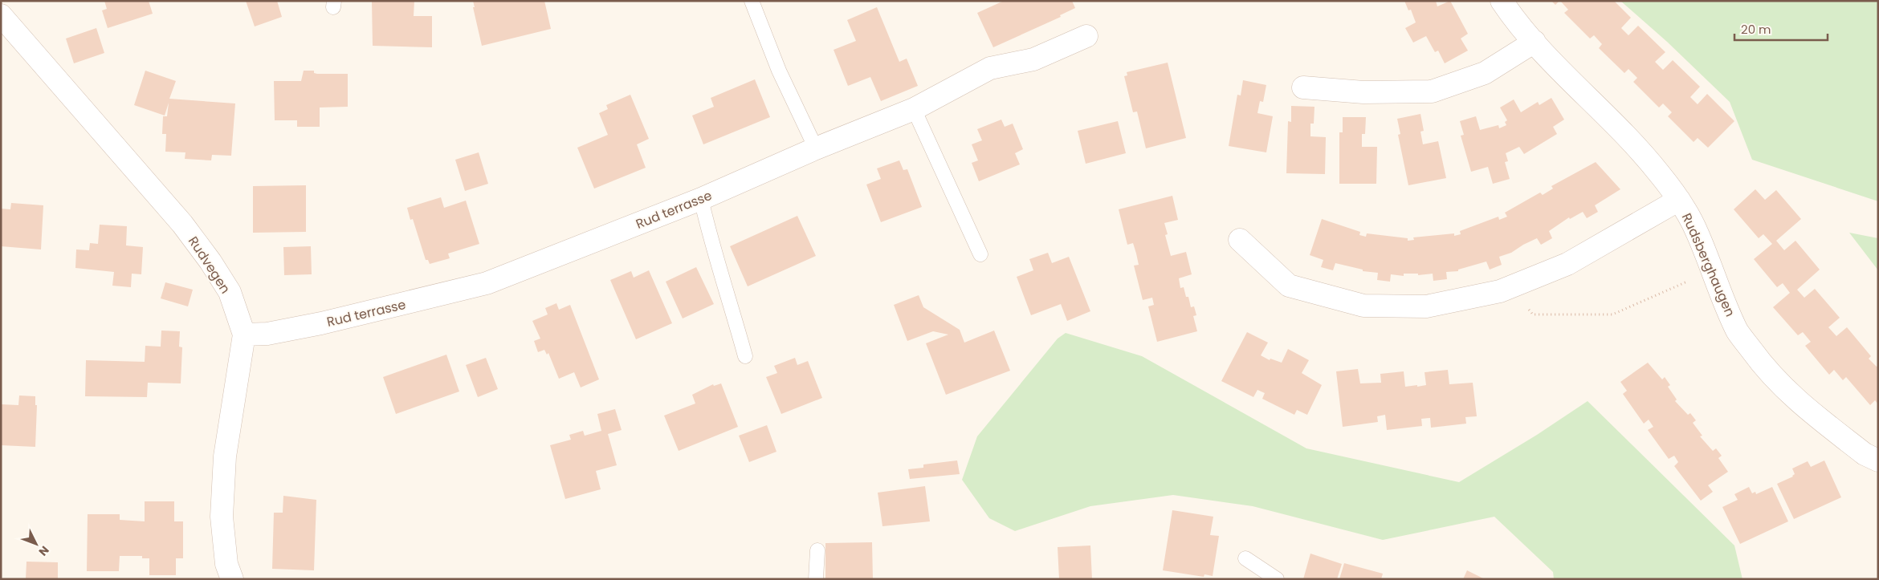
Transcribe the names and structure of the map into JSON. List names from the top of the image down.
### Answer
{
  "streets": {
    "street": ["Rud terrasse", "Rudvegen", "Rudsberghaugen"]
  },
  "crossings": [
    ["Rud terrasse", "Rudvegen"]
  ],
  "scale_bar": "20 m",
  "north": "bottom right"
}
